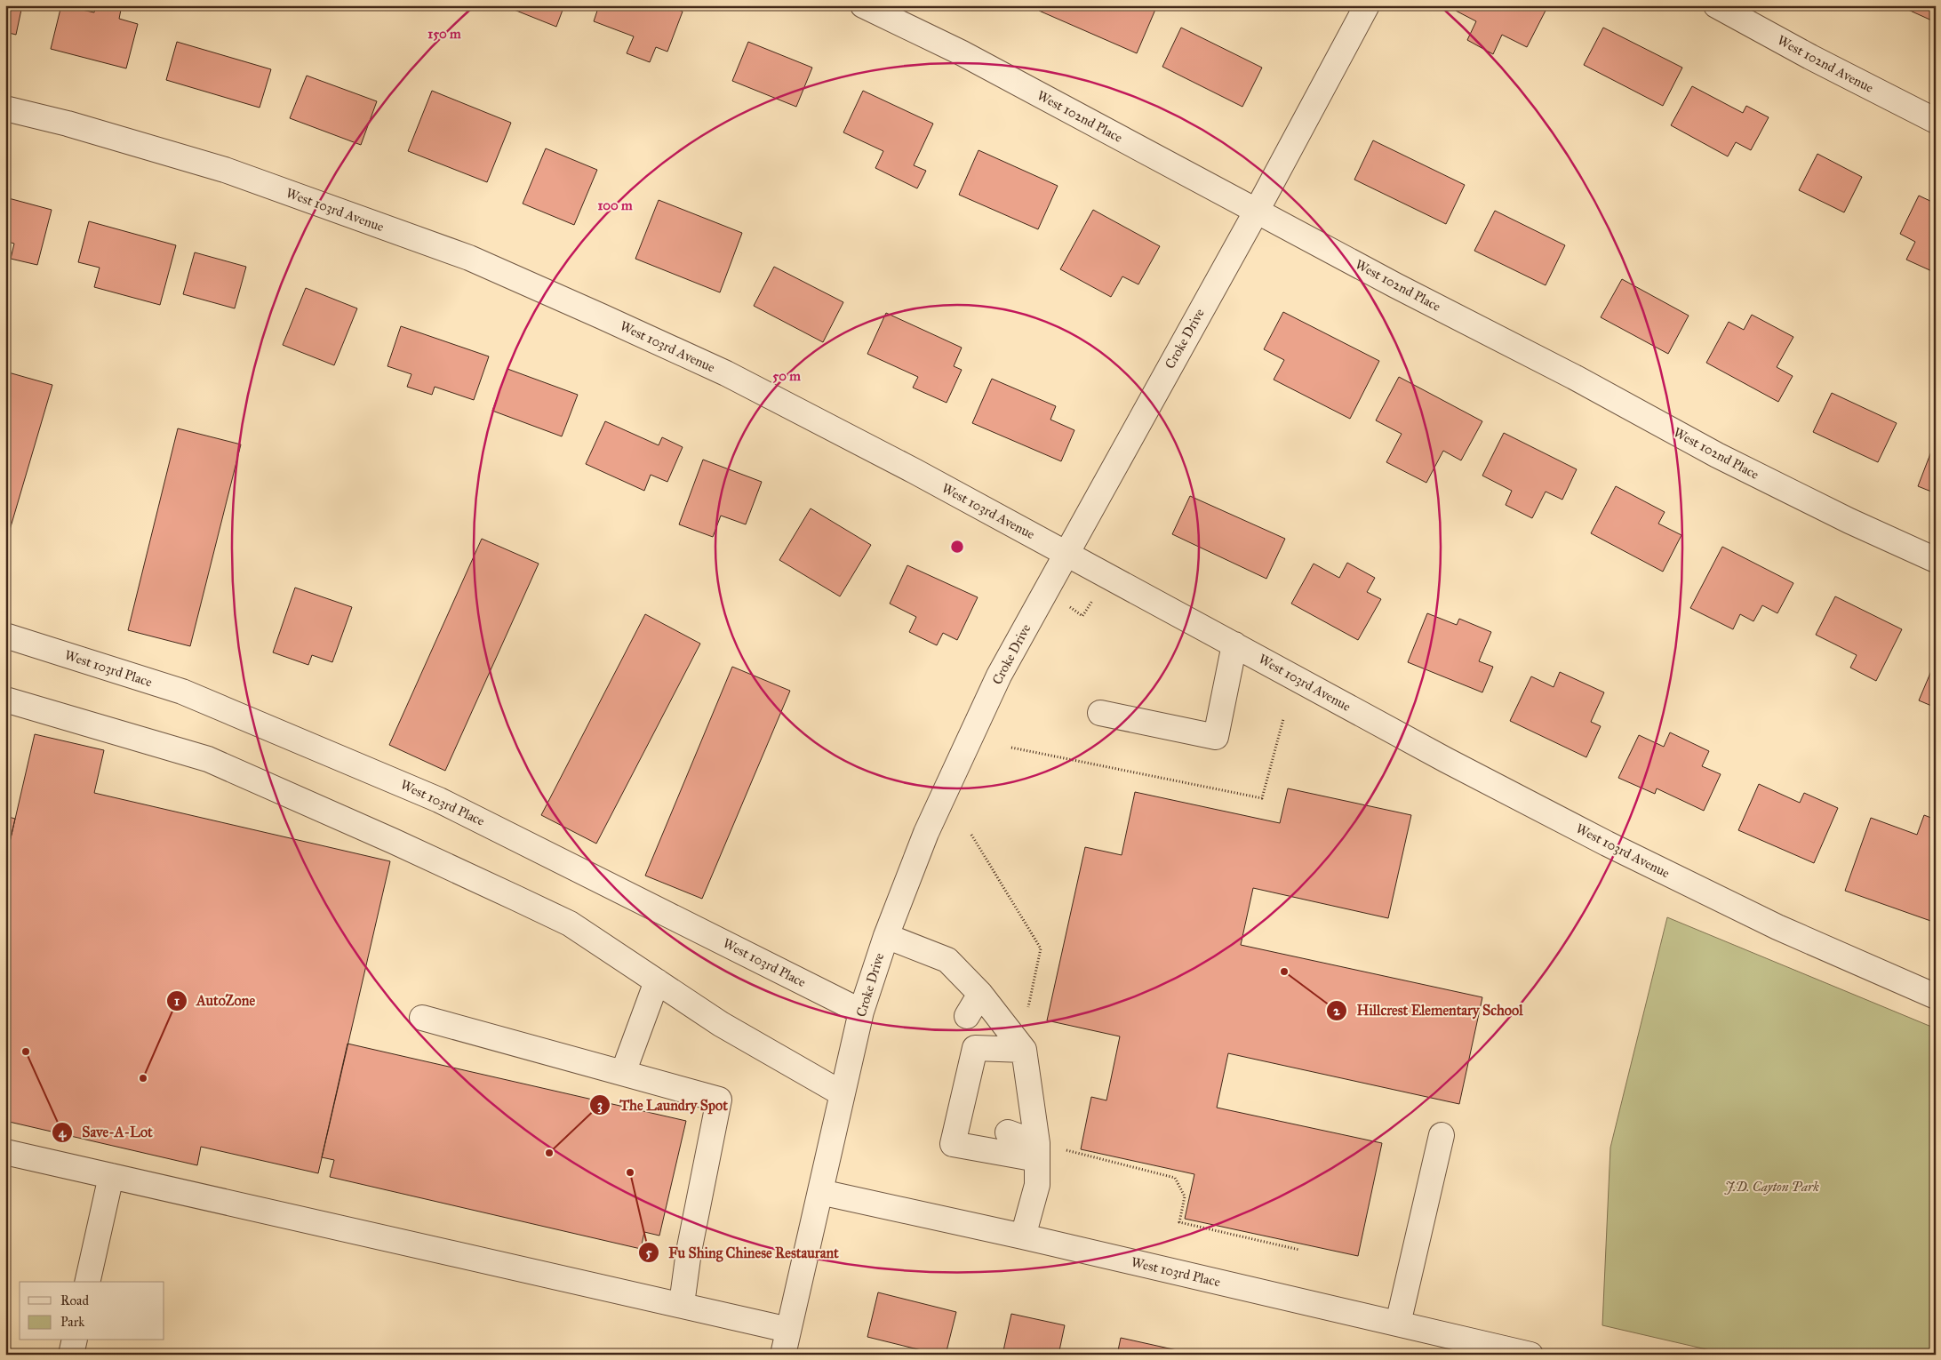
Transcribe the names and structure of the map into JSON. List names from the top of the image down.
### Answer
{
  "streets": {
    "street": [
      "West 102nd Avenue",
      "West 102nd Place",
      "West 103rd Avenue",
      "Croke Drive",
      "West 103rd Place"
    ]
  },
  "crossings": [
    ["West 102nd Place", "Croke Drive"],
    ["West 103rd Avenue", "Croke Drive"],
    ["Croke Drive", "West 103rd Place"]
  ],
  "parks": ["J.D. Cayton Park"],
  "places": [
    "Hillcrest Elementary School",
    "Save-A-Lot",
    "AutoZone",
    "The Laundry Spot",
    "Fu Shing Chinese Restaurant"
  ],
  "legend": ["Road", "Park"],
  "rings": ["150 m", "100 m", "50 m"]
}
